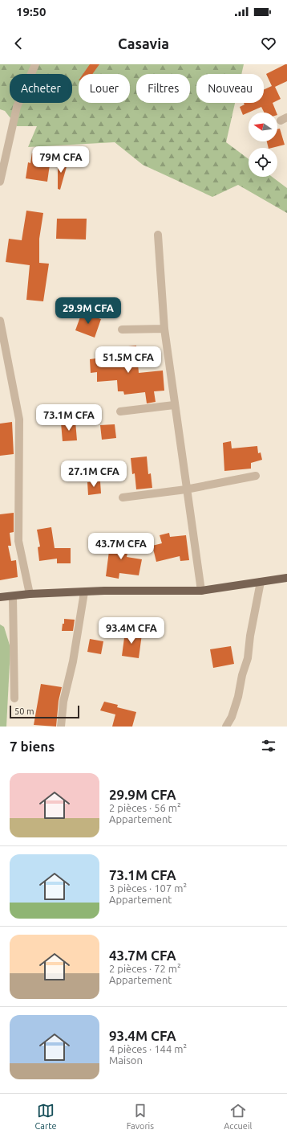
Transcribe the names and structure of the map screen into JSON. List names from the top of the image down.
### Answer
{
  "scale_bar": "50 m",
  "north": "left",
  "page": {
    "status": "19:50",
    "header": "Casavia",
    "chip": [
      "Acheter",
      "Louer",
      "Filtres",
      "Nouveau"
    ],
    "price": [
      "79M CFA",
      "29.9M CFA",
      "51.5M CFA",
      "73.1M CFA",
      "27.1M CFA",
      "43.7M CFA",
      "93.4M CFA"
    ],
    "scale": "50 m",
    "heading": "7 biens",
    "list": [
      {
        "name": "29.9M CFA",
        "note": "2 pièces · 56 m² · Appartement"
      },
      {
        "name": "73.1M CFA",
        "note": "3 pièces · 107 m² · Appartement"
      },
      {
        "name": "43.7M CFA",
        "note": "2 pièces · 72 m² · Appartement"
      },
      {
        "name": "93.4M CFA",
        "note": "4 pièces · 144 m² · Maison"
      }
    ],
    "tabs": ["Carte", "Favoris", "Accueil"]
  }
}
